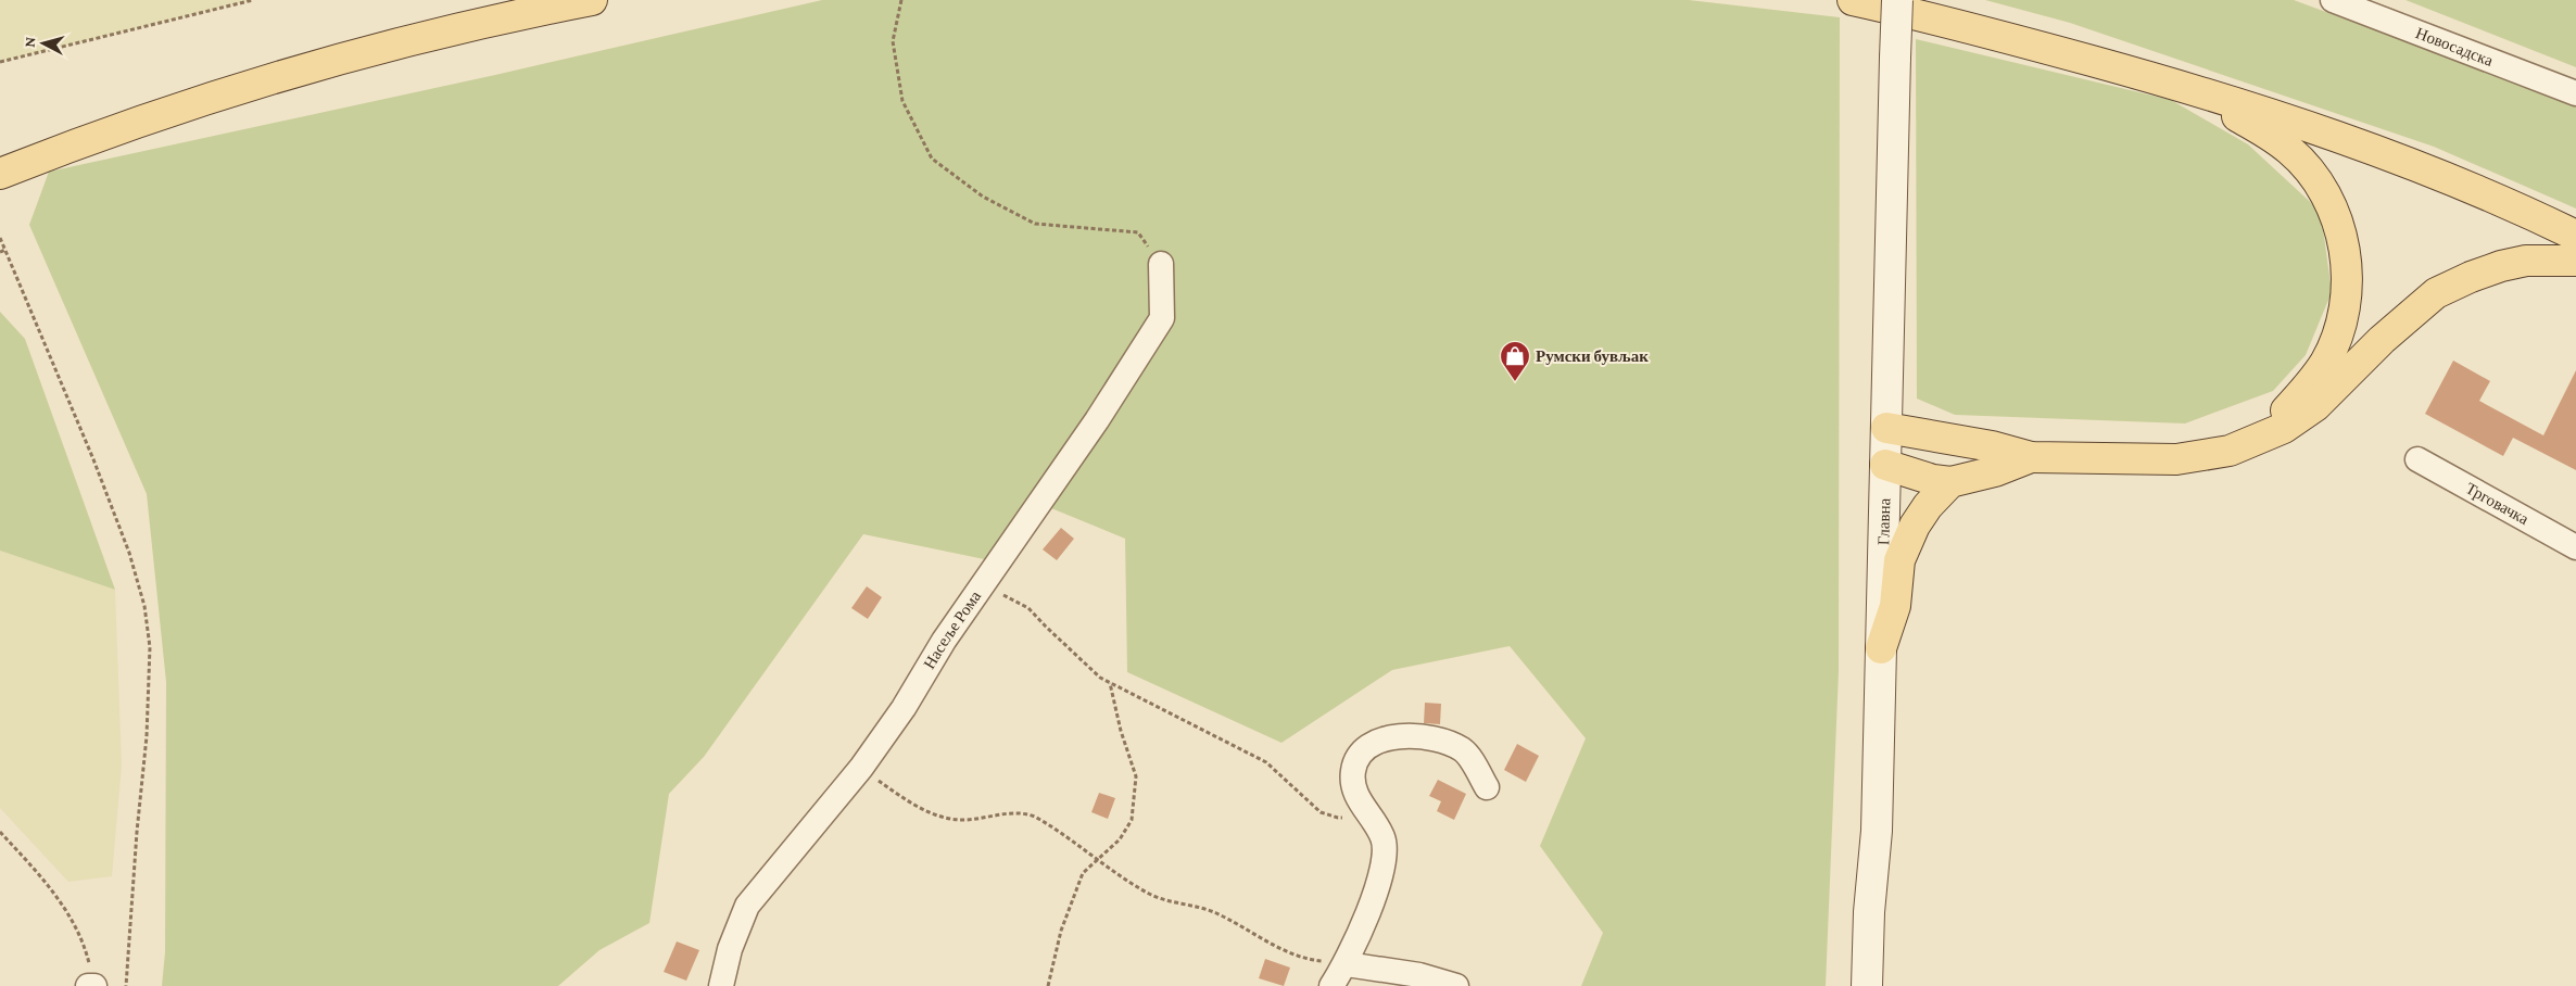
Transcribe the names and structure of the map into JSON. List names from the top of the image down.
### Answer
{
  "streets": {
    "main road": ["Главна"],
    "street": ["Новосадска", "Трговачка", "Насеље Рома"]
  },
  "places": {
    "shop": ["Румски бувљак"]
  },
  "north": "left"
}
